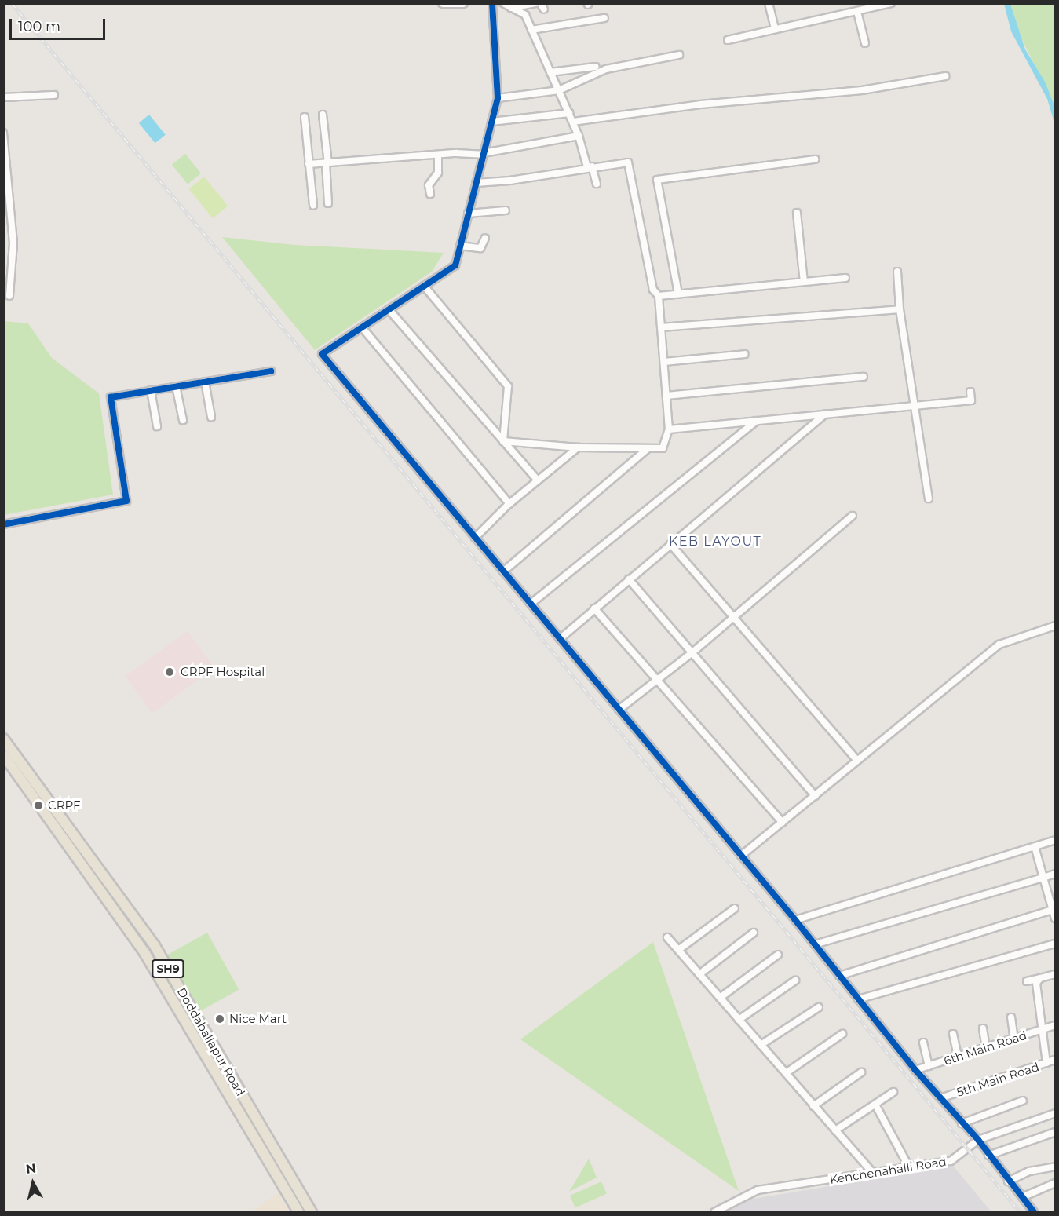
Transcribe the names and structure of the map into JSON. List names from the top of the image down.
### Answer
{
  "streets": {
    "main road": ["SH9", "Doddaballapur Road"],
    "street": ["6th Main Road", "5th Main Road", "Kenchenahalli Road"]
  },
  "districts": ["KEB LAYOUT"],
  "places": ["CRPF Hospital", "CRPF", "Nice Mart"],
  "scale_bar": "100 m",
  "north": "top"
}
